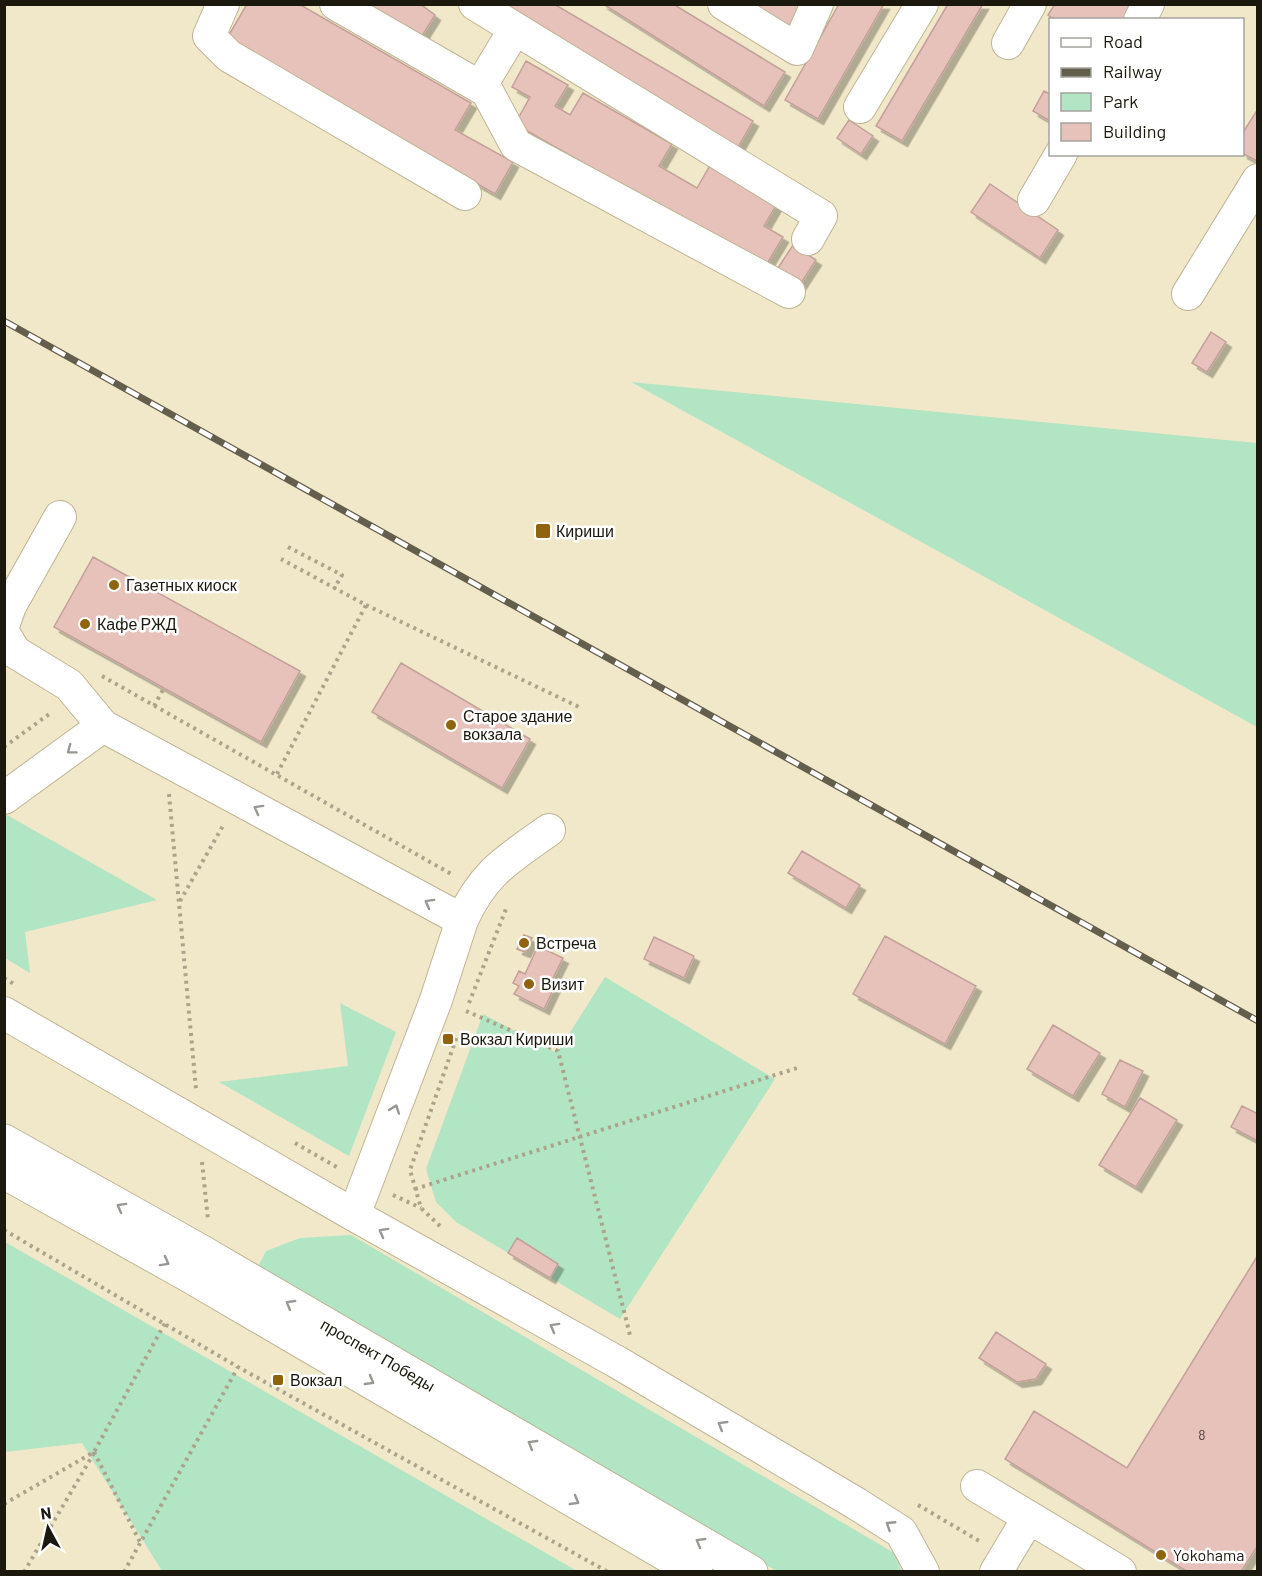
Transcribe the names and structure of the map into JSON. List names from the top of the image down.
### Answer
{
  "streets": {
    "main road": ["проспект Победы"]
  },
  "places": {
    "transit": ["Кириши", "Вокзал Кириши", "Вокзал"],
    "other": [
      "Газетных киоск",
      "Кафе РЖД",
      "Старое здание вокзала",
      "Встреча",
      "Визит",
      "Yokohama"
    ]
  },
  "house_numbers": ["8"],
  "legend": [
    "Road",
    "Railway",
    "Park",
    "Building"
  ],
  "north": "top"
}
